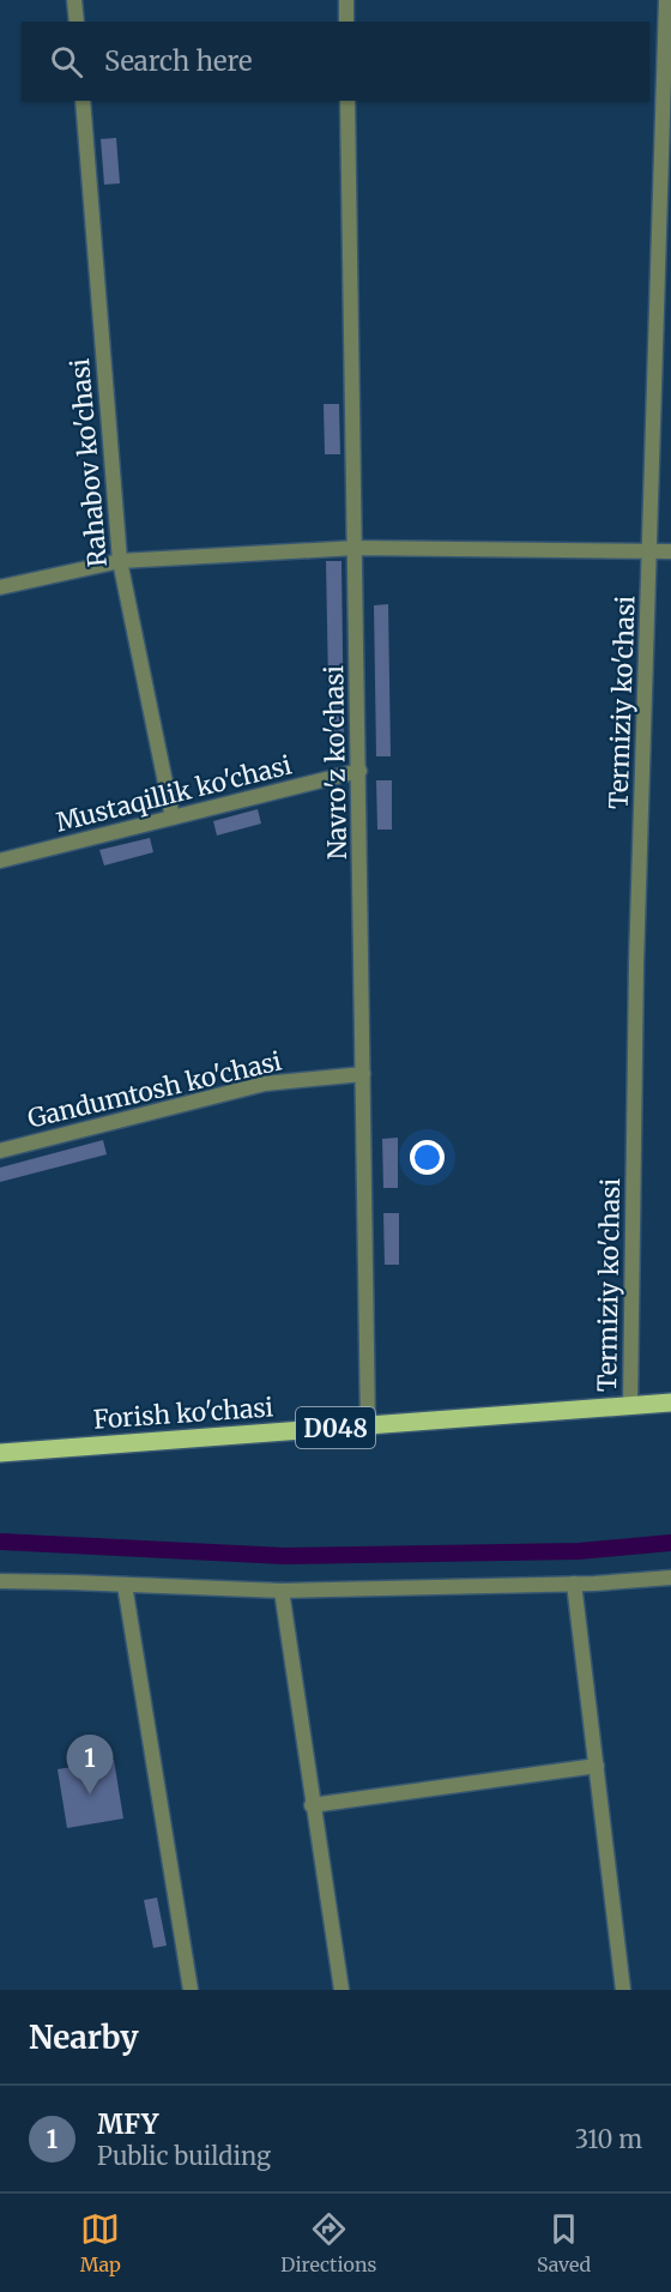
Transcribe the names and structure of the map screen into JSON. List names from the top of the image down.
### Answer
{
  "streets": {
    "main road": ["Forish ko'chasi", "D048"],
    "street": [
      "Rahabov ko'chasi",
      "Termiziy ko'chasi",
      "Navro'z ko'chasi",
      "Mustaqillik ko'chasi",
      "Gandumtosh ko'chasi"
    ]
  },
  "crossings": [
    ["Rahabov ko'chasi", "Mustaqillik ko'chasi"],
    ["Termiziy ko'chasi", "Forish ko'chasi"],
    ["Navro'z ko'chasi", "Mustaqillik ko'chasi"],
    ["Navro'z ko'chasi", "Gandumtosh ko'chasi"],
    ["Navro'z ko'chasi", "Forish ko'chasi"]
  ],
  "page": {
    "search": "Search here",
    "pins": "1",
    "heading": "Nearby",
    "list": [
      {
        "mark": "1",
        "name": "MFY",
        "note": "Public building",
        "value": "310 m"
      }
    ],
    "nav": ["Map", "Directions", "Saved"]
  }
}
